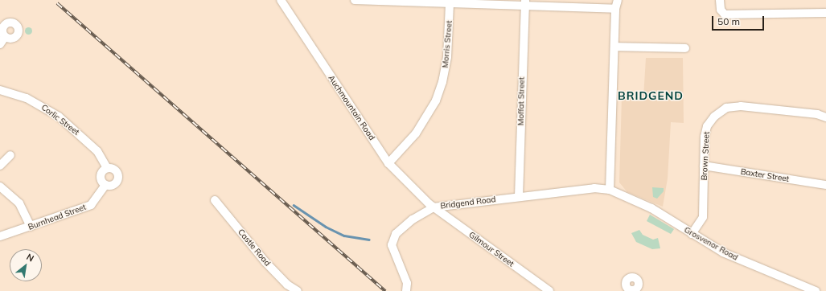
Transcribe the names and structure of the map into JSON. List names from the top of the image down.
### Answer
{
  "streets": {
    "street": [
      "Morris Street",
      "Moffat Street",
      "Auchmountain Road",
      "Corlic Street",
      "Brown Street",
      "Baxter Street",
      "Bridgend Road",
      "Burnhead Street",
      "Grosvenor Road",
      "Castle Road",
      "Gilmour Street"
    ]
  },
  "crossings": [
    ["Morris Street", "Auchmountain Road"],
    ["Moffat Street", "Bridgend Road"],
    ["Auchmountain Road", "Bridgend Road"],
    ["Auchmountain Road", "Gilmour Street"],
    ["Corlic Street", "Burnhead Street"],
    ["Brown Street", "Baxter Street"],
    ["Brown Street", "Grosvenor Road"],
    ["Bridgend Road", "Grosvenor Road"],
    ["Bridgend Road", "Gilmour Street"]
  ],
  "districts": ["BRIDGEND"],
  "scale_bar": "50 m",
  "north": "top right"
}
